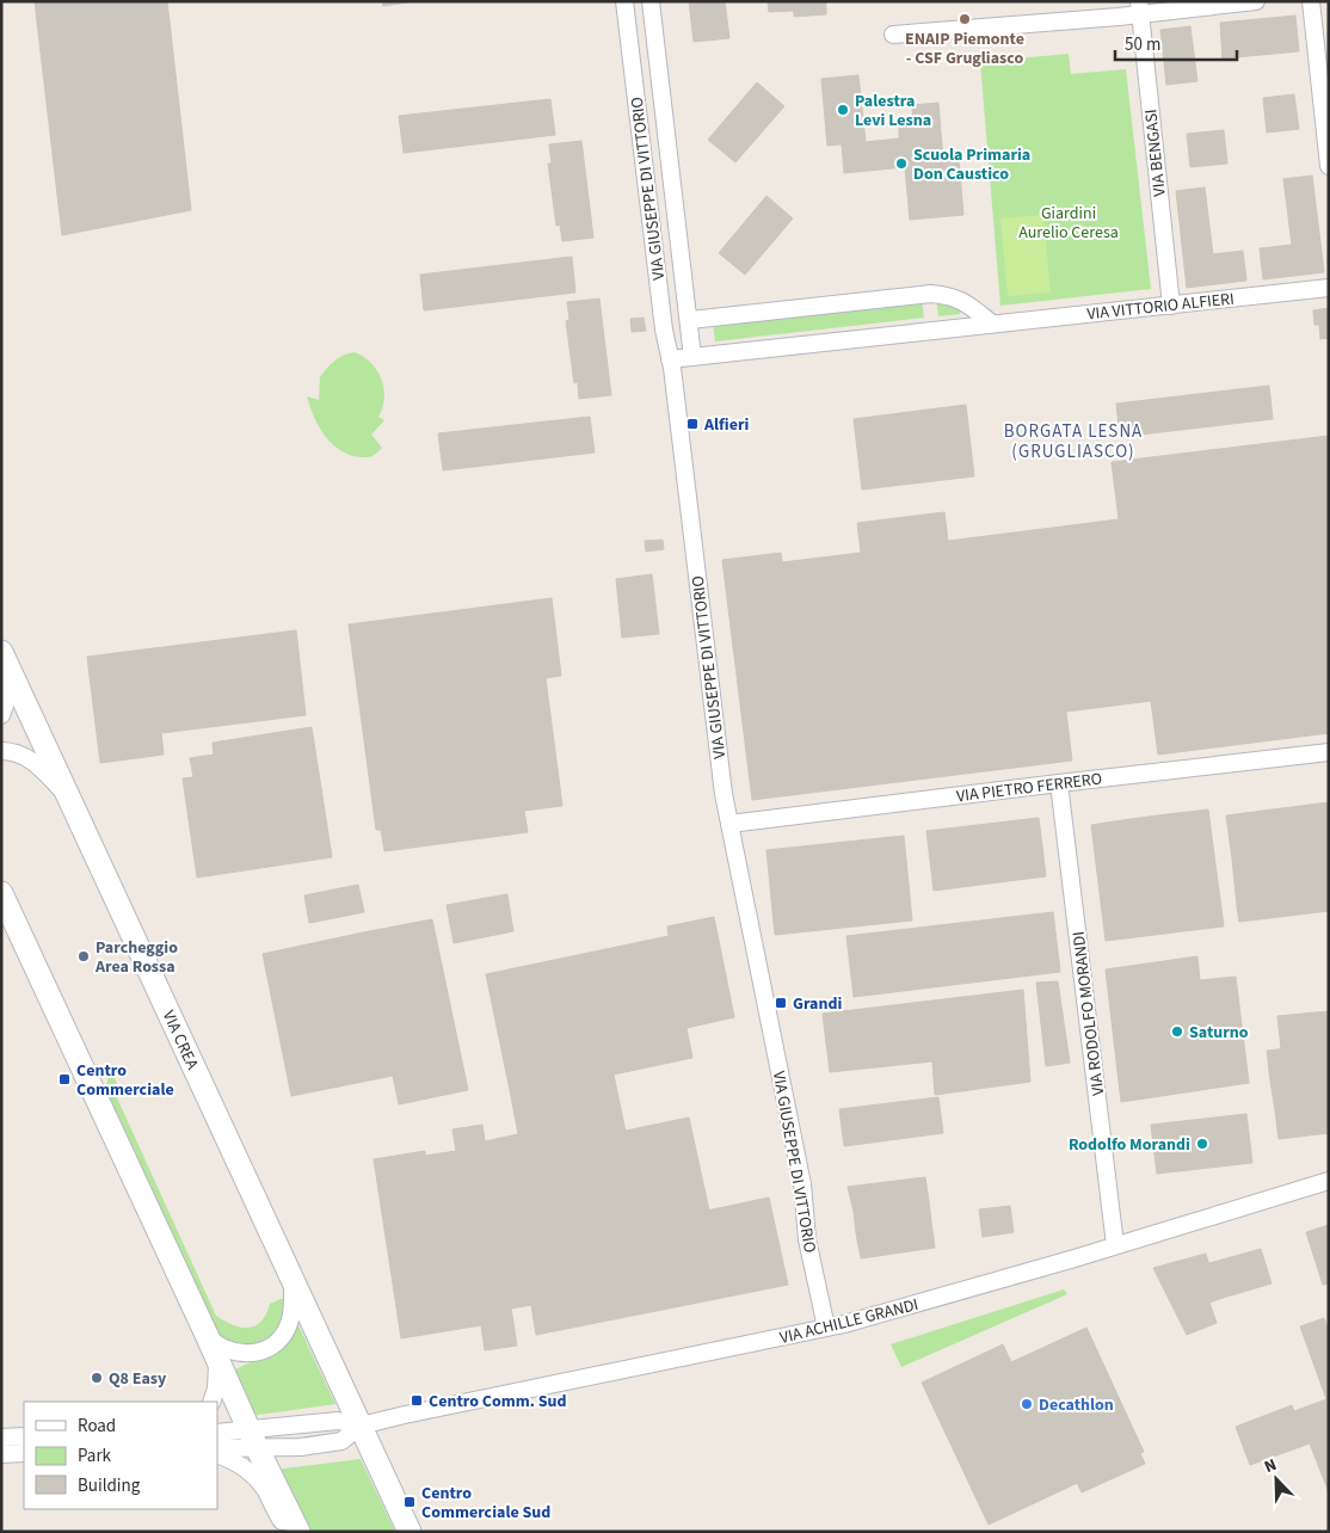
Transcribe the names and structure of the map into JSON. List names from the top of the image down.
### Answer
{
  "streets": {
    "street": [
      "VIA BENGASI",
      "VIA GIUSEPPE DI VITTORIO",
      "VIA VITTORIO ALFIERI",
      "VIA PIETRO FERRERO",
      "VIA RODOLFO MORANDI",
      "VIA CREA",
      "VIA ACHILLE GRANDI"
    ]
  },
  "crossings": [
    ["VIA BENGASI", "VIA VITTORIO ALFIERI"],
    ["VIA GIUSEPPE DI VITTORIO", "VIA VITTORIO ALFIERI"],
    ["VIA GIUSEPPE DI VITTORIO", "VIA PIETRO FERRERO"],
    ["VIA GIUSEPPE DI VITTORIO", "VIA ACHILLE GRANDI"],
    ["VIA PIETRO FERRERO", "VIA RODOLFO MORANDI"],
    ["VIA RODOLFO MORANDI", "VIA ACHILLE GRANDI"],
    ["VIA CREA", "VIA ACHILLE GRANDI"]
  ],
  "districts": ["BORGATA LESNA (GRUGLIASCO)"],
  "parks": ["Giardini Aurelio Ceresa"],
  "places": {
    "other": [
      "ENAIP Piemonte - CSF Grugliasco",
      "Palestra Levi Lesna",
      "Scuola Primaria Don Caustico",
      "Parcheggio Area Rossa",
      "Saturno",
      "Rodolfo Morandi",
      "Q8 Easy",
      "Decathlon"
    ],
    "transit": [
      "Alfieri",
      "Grandi",
      "Centro Commerciale",
      "Centro Comm. Sud",
      "Centro Commerciale Sud"
    ]
  },
  "legend": ["Road", "Park", "Building"],
  "scale_bar": "50 m",
  "north": "top left"
}
